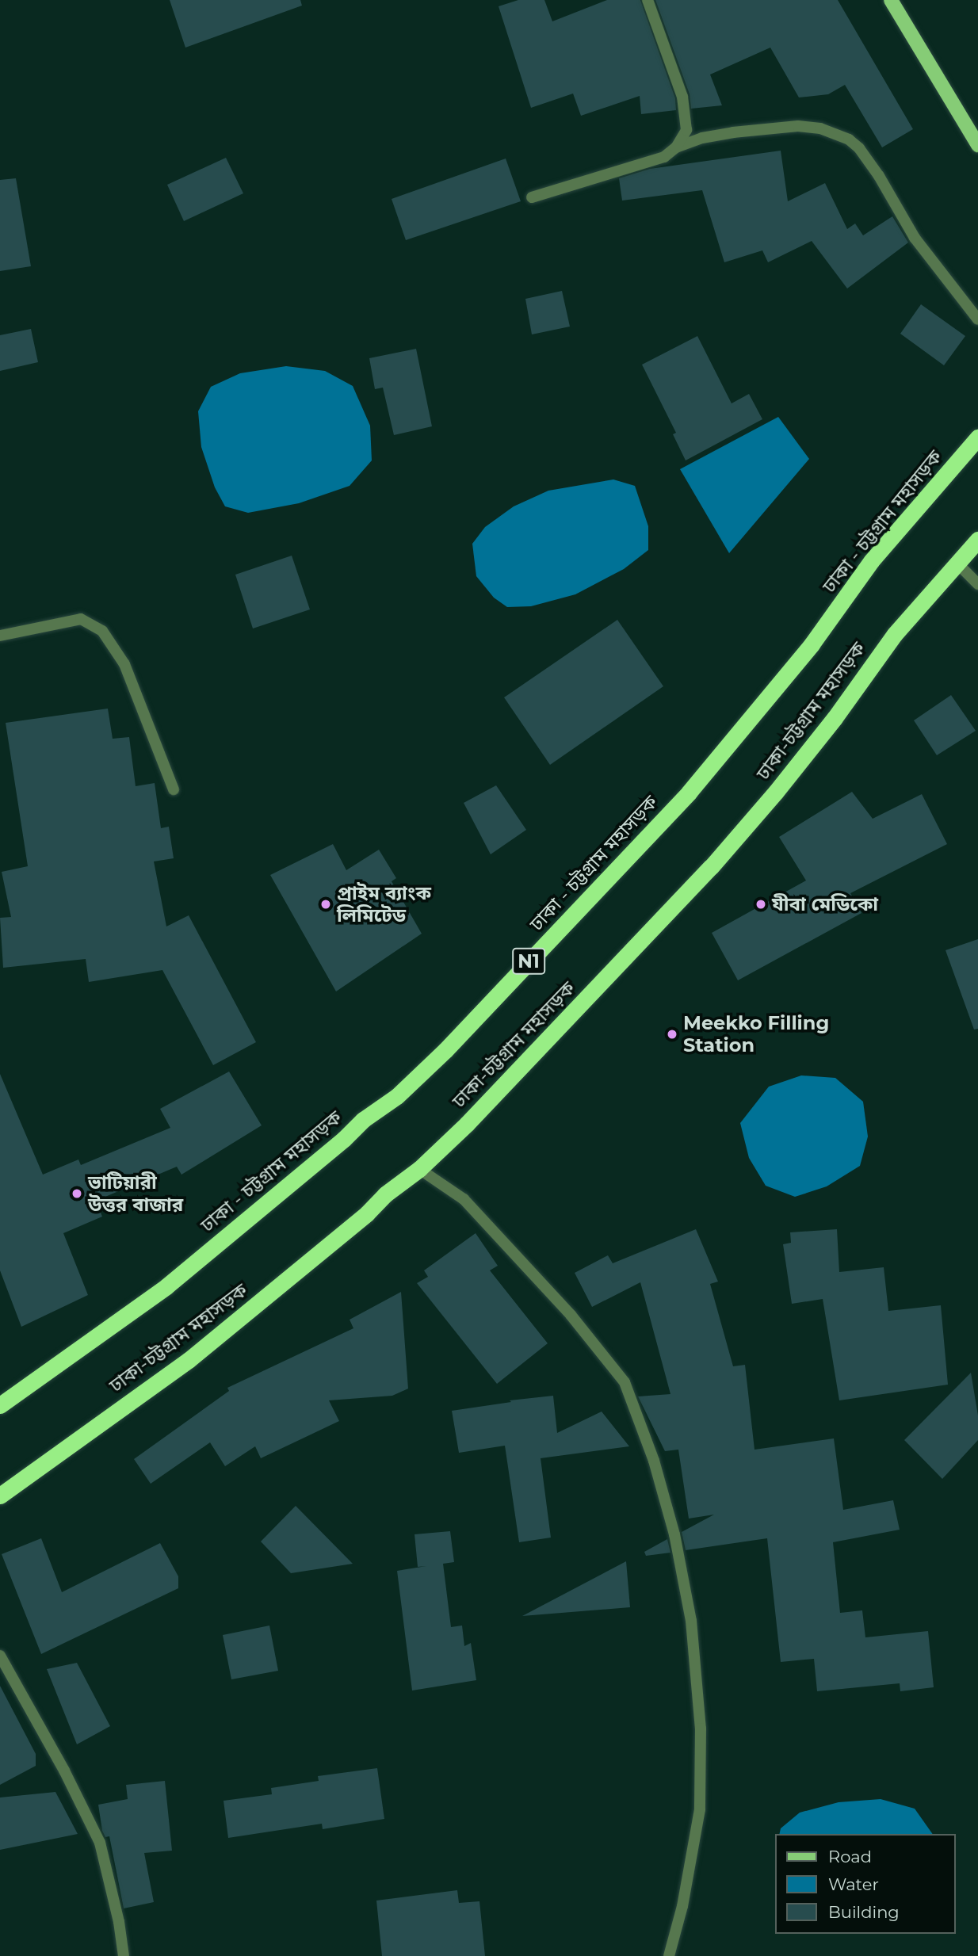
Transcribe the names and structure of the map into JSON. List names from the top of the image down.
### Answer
{
  "streets": {
    "highway": ["ঢাকা - চট্টগ্রাম মহাসড়ক", "ঢাকা-চট্টগ্রাম মহাসড়ক", "N1"]
  },
  "places": [
    "প্রাইম ব্যাংক লিমিটেড",
    "যীবা মেডিকো",
    "Meekko Filling Station",
    "ভাটিয়ারী উত্তর বাজার"
  ],
  "legend": ["Road", "Water", "Building"]
}
